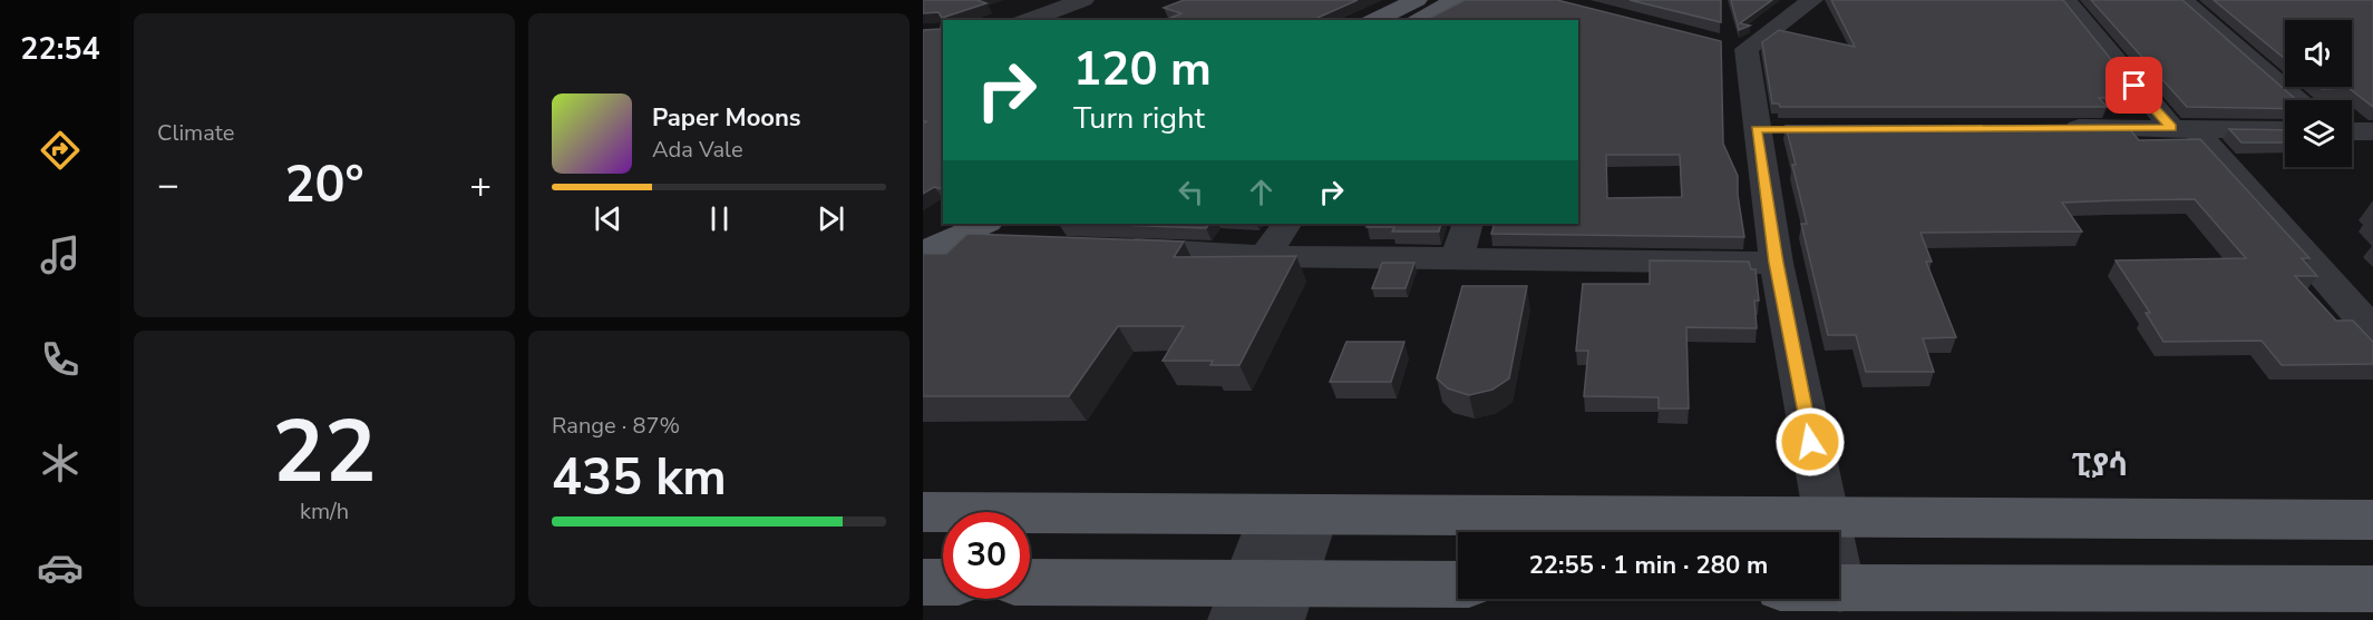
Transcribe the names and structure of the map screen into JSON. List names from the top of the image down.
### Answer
{
  "districts": ["ፒያሳ"],
  "page": {
    "tabs": "22:54",
    "tile": [
      "Climate",
      ["22", "km/h"],
      ["Range · 87%", "435 km"]
    ],
    "turn": ["120 m", "Turn right"],
    "song": ["Paper Moons", "Ada Vale"],
    "heat": ["−", "20°", "+"],
    "limit": "30",
    "trip": "22:55 · 1 min · 280 m"
  }
}
